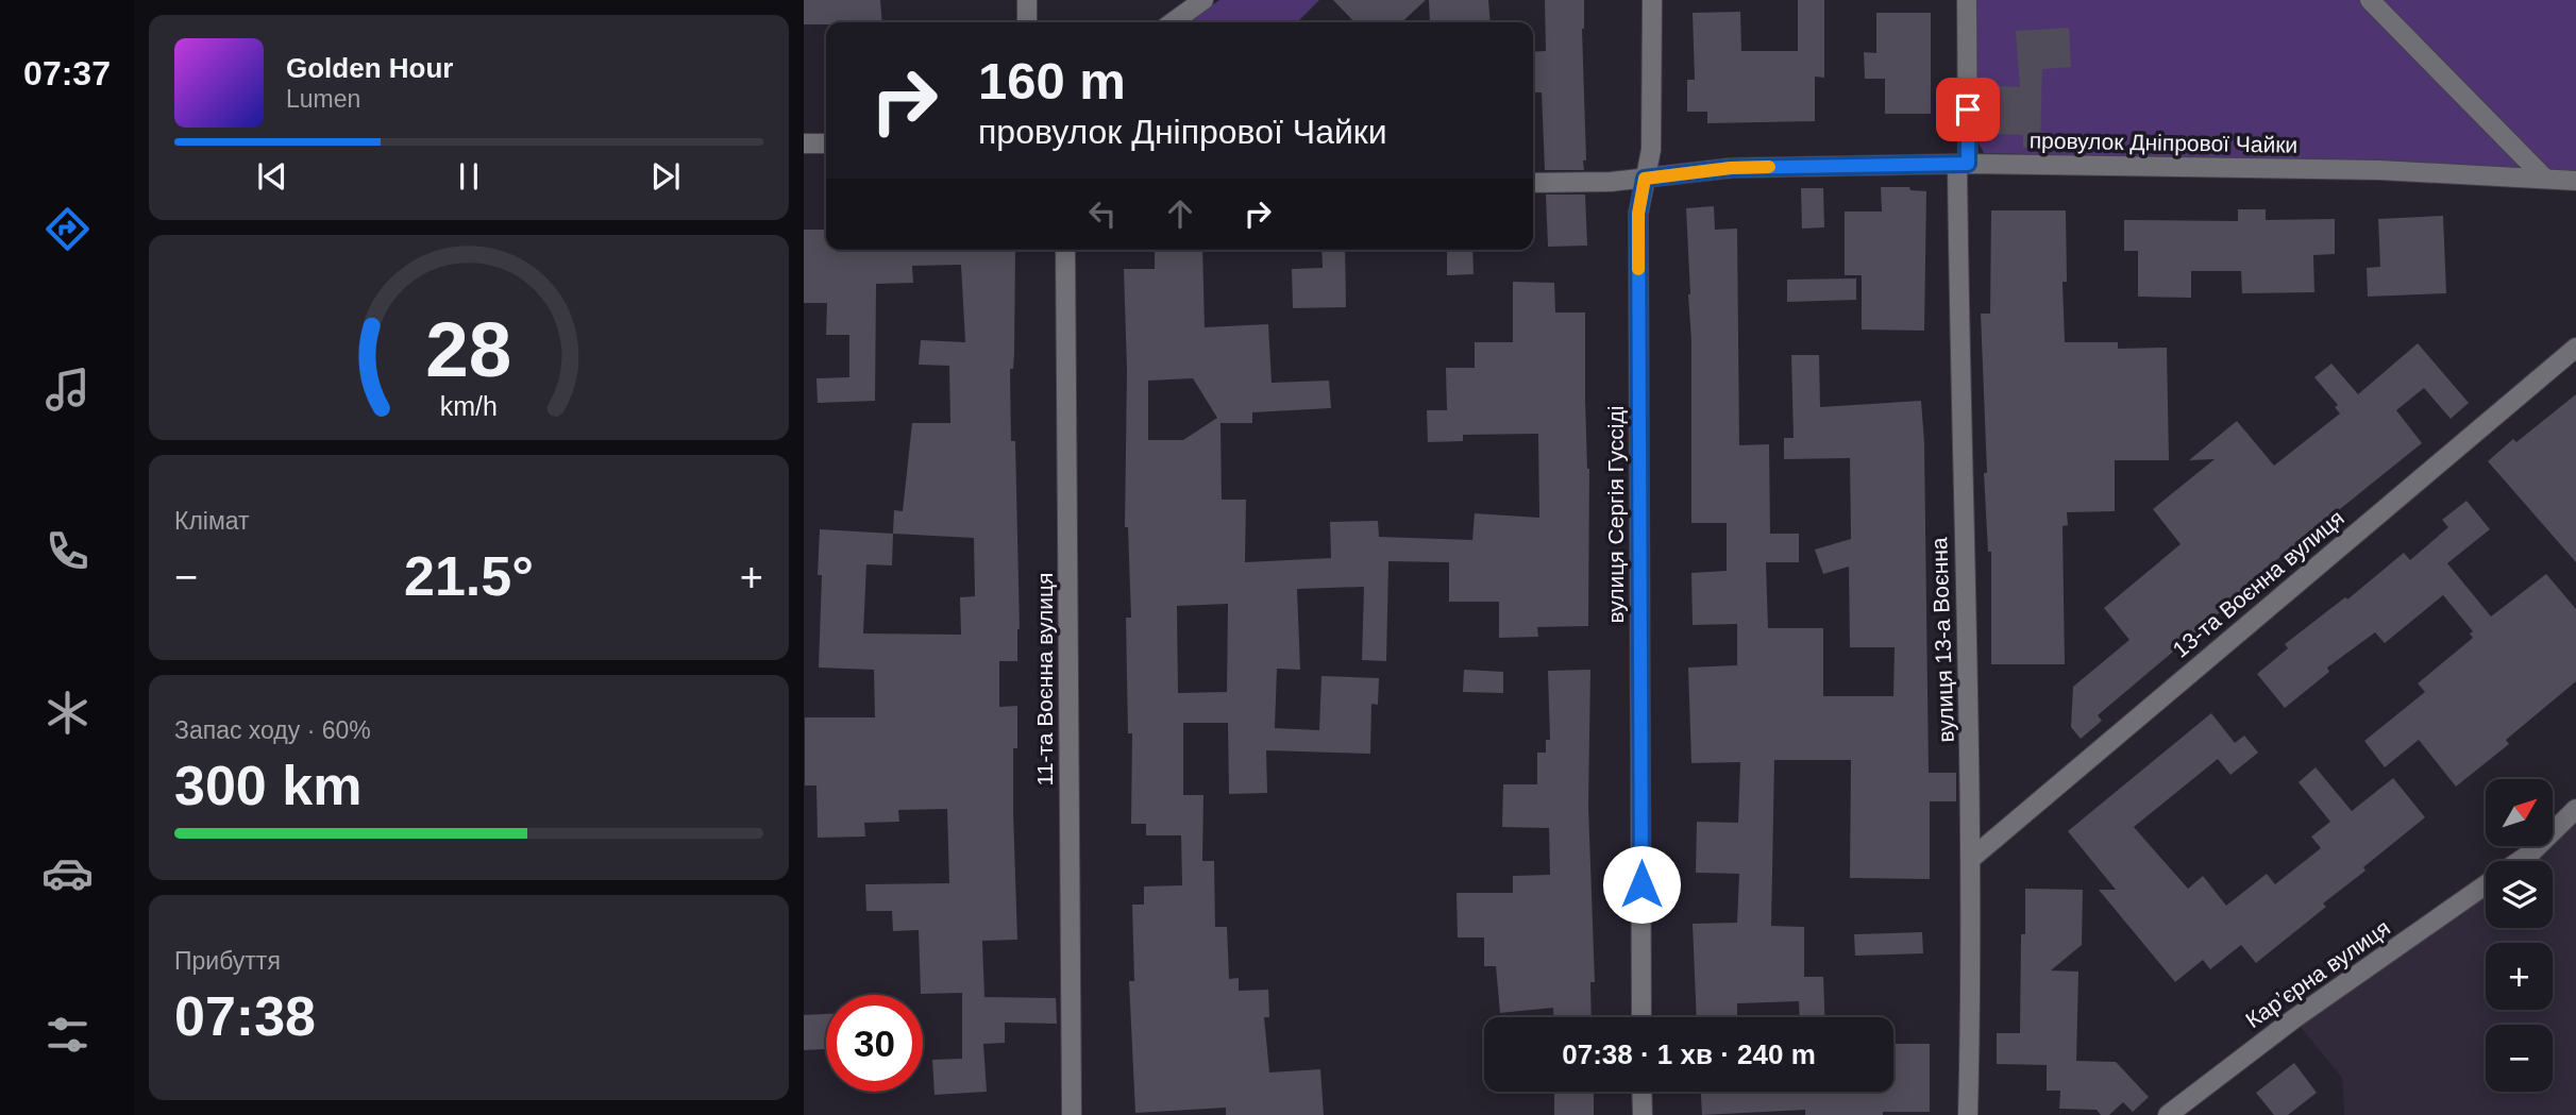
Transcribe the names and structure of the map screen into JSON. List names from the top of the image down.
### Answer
{
  "streets": {
    "street": [
      "провулок Дніпрової Чайки",
      "вулиця Сергія Гуссіді",
      "13-та Воєнна вулиця",
      "вулиця 13-а Воєнна",
      "11-та Воєнна вулиця",
      "Карʼєрна вулиця"
    ]
  },
  "crossings": [
    ["провулок Дніпрової Чайки", "вулиця Сергія Гуссіді"],
    ["провулок Дніпрової Чайки", "вулиця 13-а Воєнна"],
    ["13-та Воєнна вулиця", "вулиця 13-а Воєнна"]
  ],
  "north": "top right",
  "page": {
    "tabs": "07:37",
    "turn": ["160 m", "провулок Дніпрової Чайки"],
    "song": ["Golden Hour", "Lumen"],
    "tile": [
      "Клімат",
      ["Запас ходу · 60%", "300 km"],
      ["Прибуття", "07:38"]
    ],
    "heat": ["−", "21.5°", "+"],
    "map_buttons": ["+", "−"],
    "limit": "30",
    "trip": "07:38 · 1 хв · 240 m",
    "gauge": ["28", "km/h"]
  }
}
